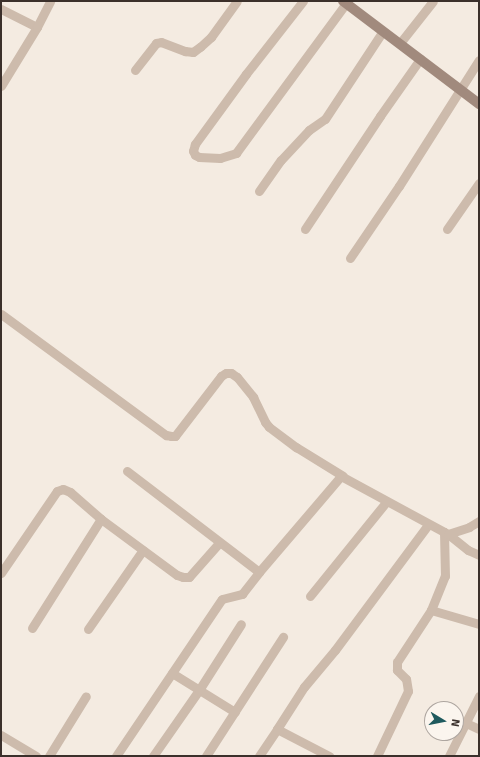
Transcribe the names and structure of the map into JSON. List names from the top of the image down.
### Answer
{
  "north": "right"
}
